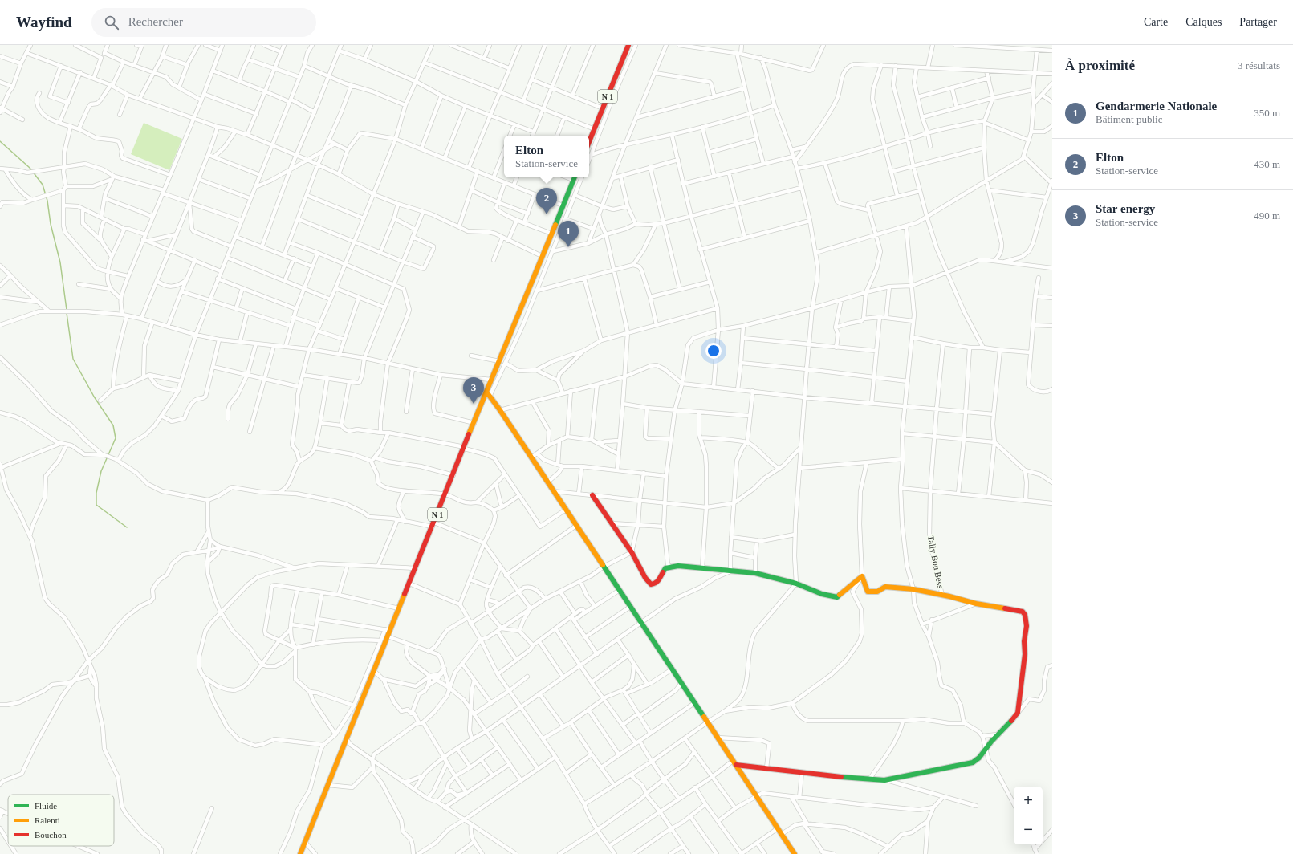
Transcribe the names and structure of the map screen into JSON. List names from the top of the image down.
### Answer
{
  "streets": {
    "main road": ["N 1"],
    "street": ["Tally Bou Bess"]
  },
  "legend": ["Fluide", "Ralenti", "Bouchon"],
  "page": {
    "header": "Wayfind",
    "search": "Rechercher",
    "nav": ["Carte", "Calques", "Partager"],
    "heading": ["À proximité", "3 résultats"],
    "list": [
      {
        "mark": "1",
        "name": "Gendarmerie Nationale",
        "note": "Bâtiment public",
        "value": "350 m"
      },
      {
        "mark": "2",
        "name": "Elton",
        "note": "Station-service",
        "value": "430 m"
      },
      {
        "mark": "3",
        "name": "Star energy",
        "note": "Station-service",
        "value": "490 m"
      }
    ],
    "popup": ["Elton", "Station-service"],
    "pins": ["2", "1", "3"],
    "map_buttons": ["+", "−"]
  }
}
